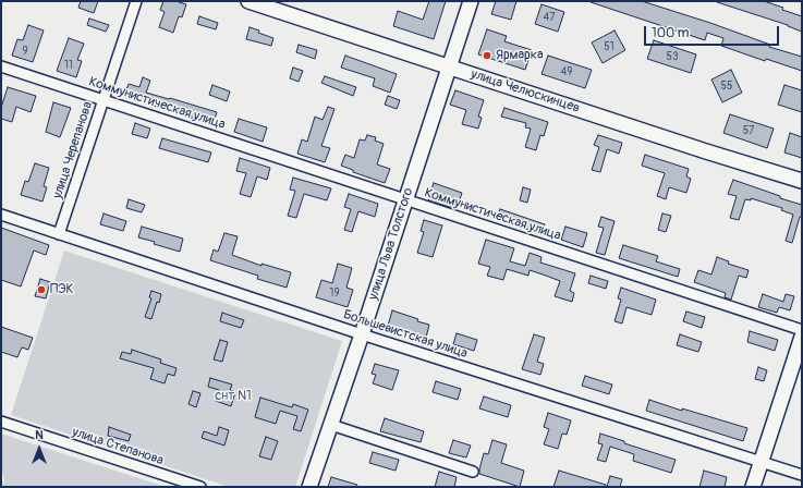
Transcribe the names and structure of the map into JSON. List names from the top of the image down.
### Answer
{
  "streets": {
    "street": [
      "улица Челюскинцев",
      "Коммунистическая улица",
      "улица Черепанова",
      "улица Льва Толстого",
      "Большевистская улица",
      "улица Степанова"
    ]
  },
  "crossings": [
    ["улица Челюскинцев", "улица Льва Толстого"],
    ["Коммунистическая улица", "улица Черепанова"],
    ["Коммунистическая улица", "улица Льва Толстого"],
    ["улица Черепанова", "Большевистская улица"],
    ["улица Льва Толстого", "Большевистская улица"]
  ],
  "parks": ["снт N1"],
  "places": ["Ярмарка", "ПЭК"],
  "house_numbers": [
    "47",
    "51",
    "9",
    "53",
    "11",
    "49",
    "55",
    "57",
    "19"
  ],
  "scale_bar": "100 m",
  "north": "top"
}
